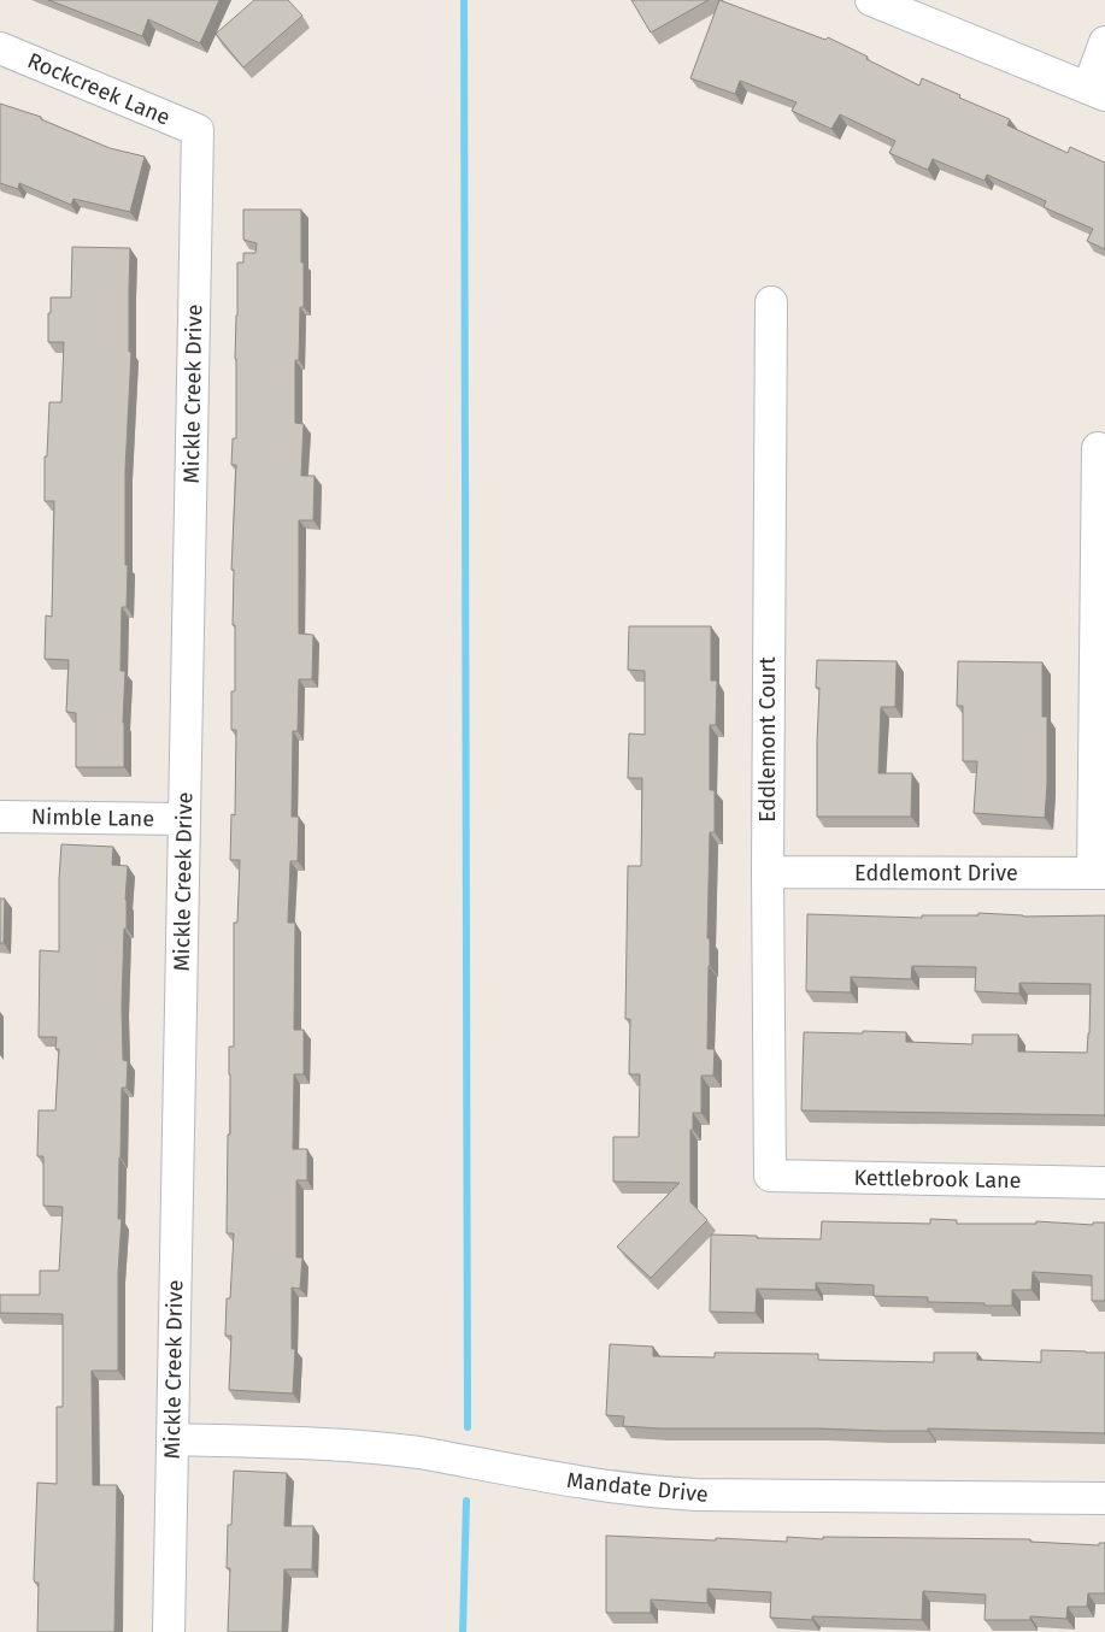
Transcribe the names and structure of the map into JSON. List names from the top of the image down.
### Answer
{
  "streets": {
    "street": [
      "Rockcreek Lane",
      "Mickle Creek Drive",
      "Eddlemont Court",
      "Nimble Lane",
      "Eddlemont Drive",
      "Kettlebrook Lane",
      "Mandate Drive"
    ]
  },
  "crossings": [
    ["Rockcreek Lane", "Mickle Creek Drive"],
    ["Mickle Creek Drive", "Nimble Lane"],
    ["Mickle Creek Drive", "Mandate Drive"],
    ["Eddlemont Court", "Eddlemont Drive"],
    ["Eddlemont Court", "Kettlebrook Lane"]
  ]
}
